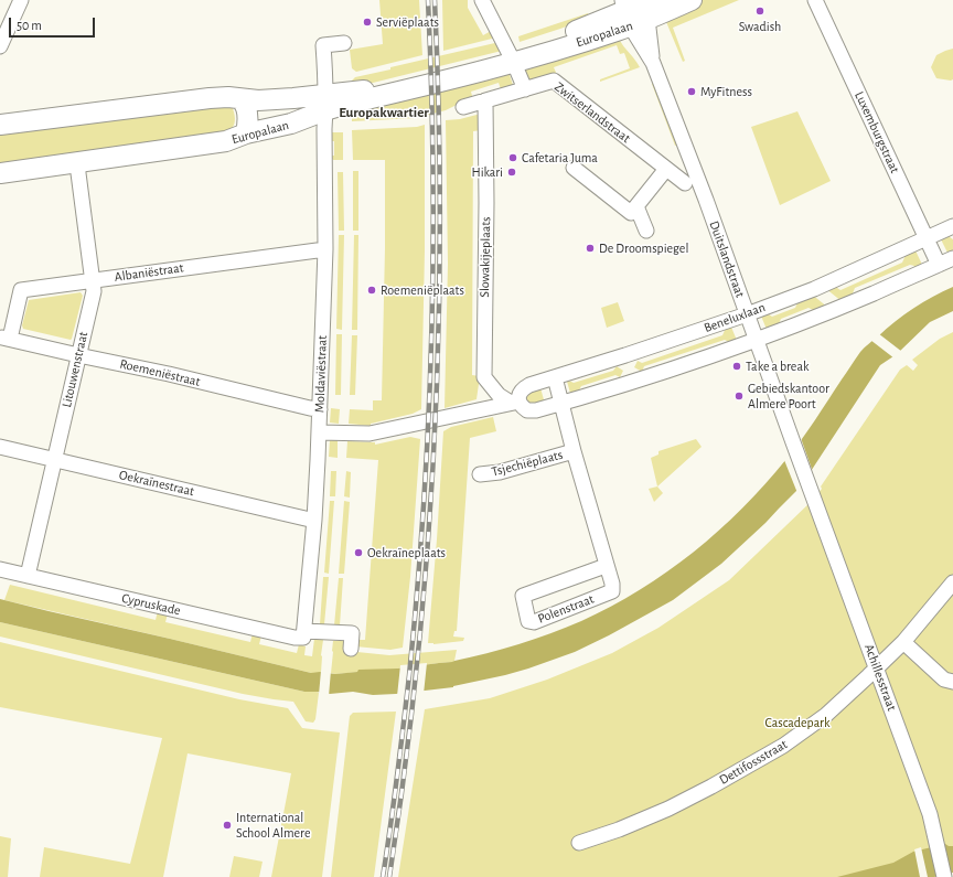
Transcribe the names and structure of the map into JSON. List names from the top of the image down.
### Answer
{
  "streets": {
    "street": [
      "Europalaan",
      "Zwitserlandstraat",
      "Luxemburgstraat",
      "Slowakijeplaats",
      "Duitslandstraat",
      "Albaniëstraat",
      "Beneluxlaan",
      "Litouwenstraat",
      "Roemeniëstraat",
      "Moldaviëstraat",
      "Tsjechiëplaats",
      "Oekraïnestraat",
      "Cypruskade",
      "Polenstraat",
      "Achillesstraat",
      "Dettifossstraat"
    ]
  },
  "crossings": [
    ["Europalaan", "Duitslandstraat"],
    ["Europalaan", "Litouwenstraat"],
    ["Europalaan", "Moldaviëstraat"],
    ["Zwitserlandstraat", "Slowakijeplaats"],
    ["Luxemburgstraat", "Beneluxlaan"],
    ["Slowakijeplaats", "Beneluxlaan"],
    ["Duitslandstraat", "Beneluxlaan"],
    ["Duitslandstraat", "Achillesstraat"],
    ["Albaniëstraat", "Litouwenstraat"],
    ["Albaniëstraat", "Roemeniëstraat"],
    ["Albaniëstraat", "Moldaviëstraat"],
    ["Beneluxlaan", "Polenstraat"],
    ["Litouwenstraat", "Roemeniëstraat"],
    ["Litouwenstraat", "Oekraïnestraat"],
    ["Litouwenstraat", "Cypruskade"],
    ["Roemeniëstraat", "Moldaviëstraat"],
    ["Moldaviëstraat", "Oekraïnestraat"],
    ["Moldaviëstraat", "Cypruskade"],
    ["Tsjechiëplaats", "Polenstraat"],
    ["Achillesstraat", "Dettifossstraat"]
  ],
  "districts": ["Europakwartier"],
  "parks": ["Cascadepark"],
  "places": [
    "Swadish",
    "Serviëplaats",
    "MyFitness",
    "Cafetaria Juma",
    "Hikari",
    "De Droomspiegel",
    "Roemeniëplaats",
    "Take a break",
    "Gebiedskantoor Almere Poort",
    "Oekraïneplaats",
    "International School Almere"
  ],
  "scale_bar": "50 m"
}
